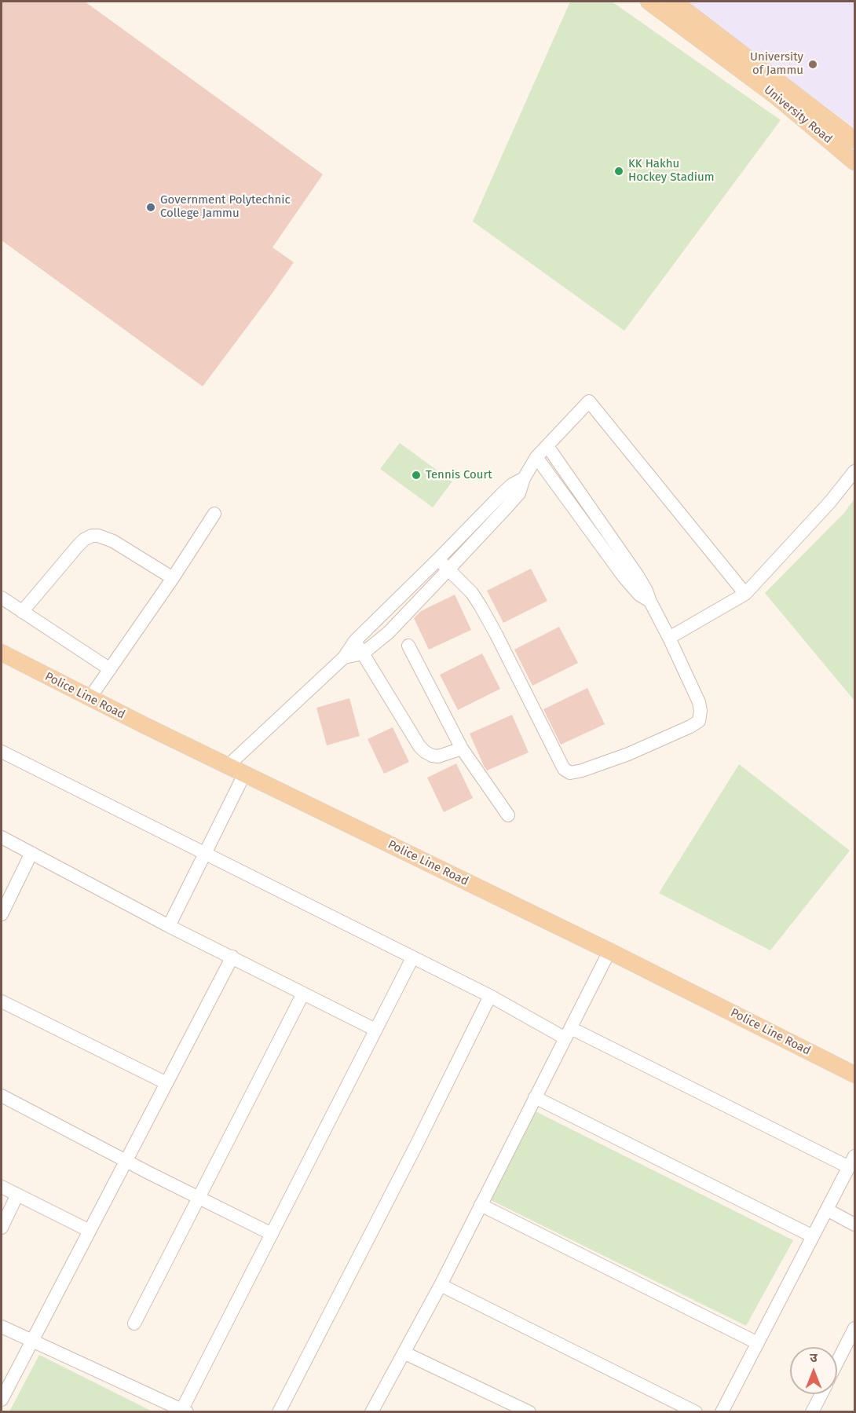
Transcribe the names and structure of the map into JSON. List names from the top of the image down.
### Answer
{
  "streets": {
    "main road": ["University Road", "Police Line Road"]
  },
  "places": [
    "University of Jammu",
    "KK Hakhu Hockey Stadium",
    "Government Polytechnic College Jammu",
    "Tennis Court"
  ],
  "north": "top"
}
